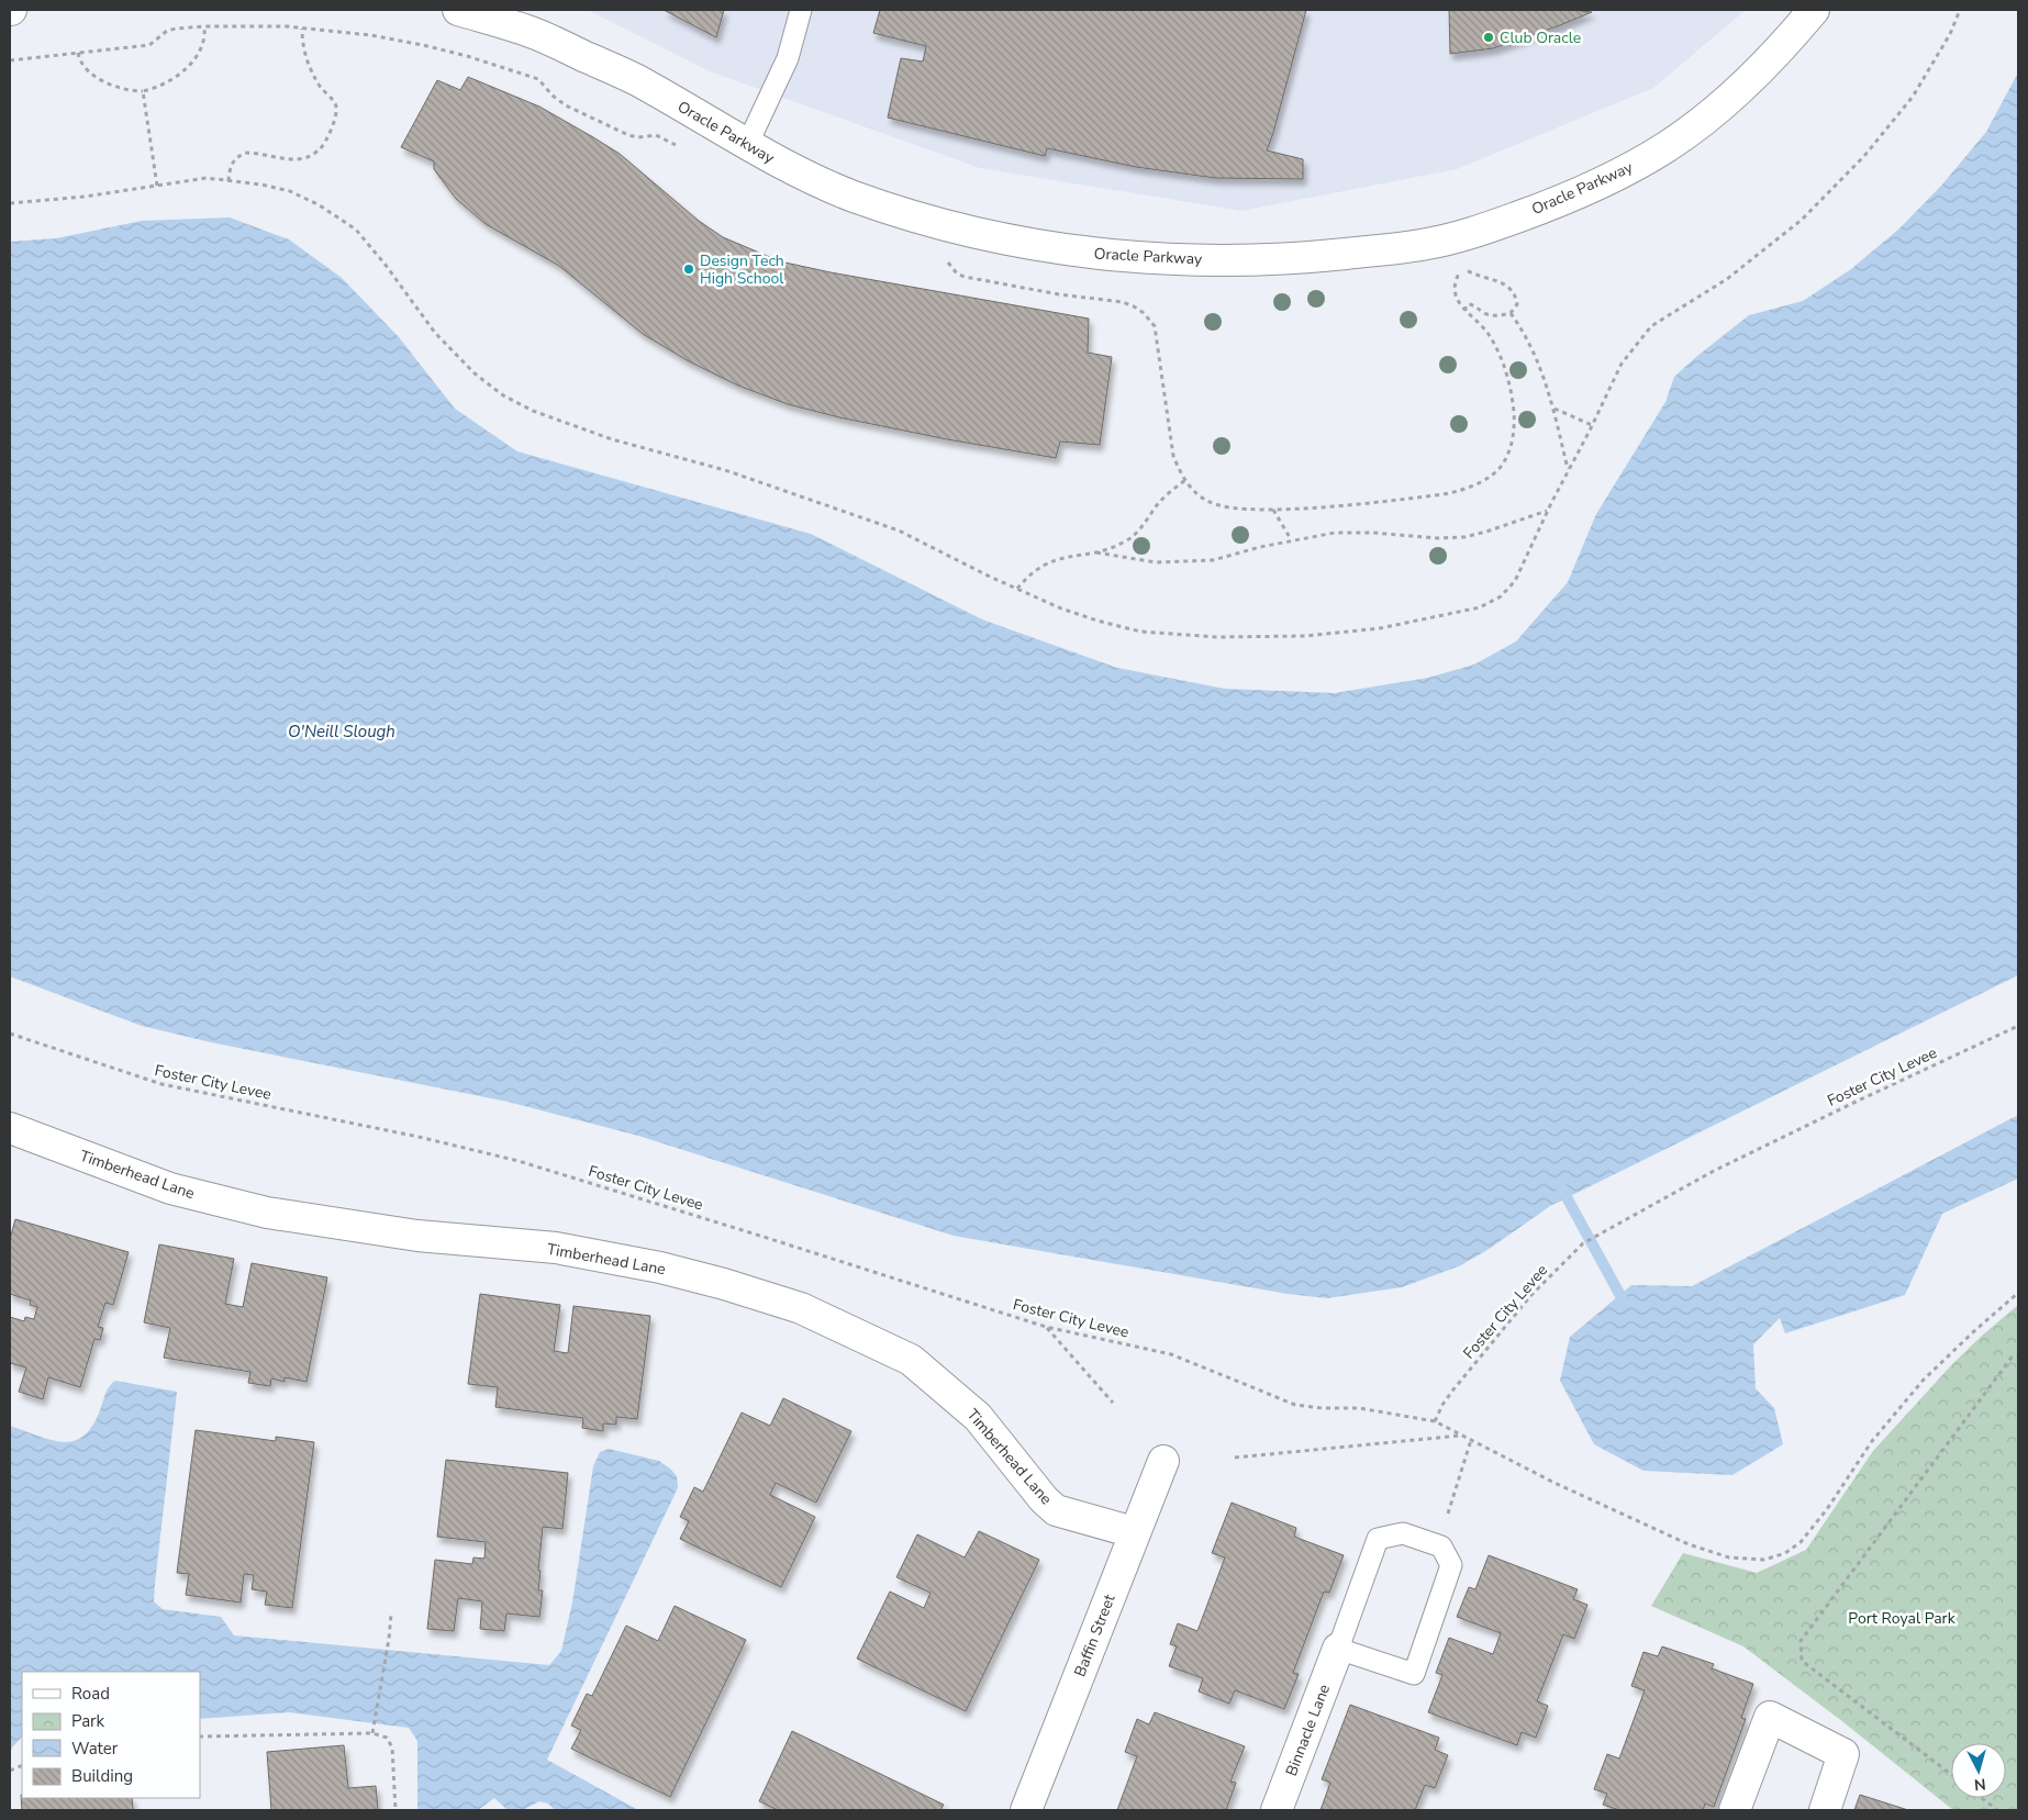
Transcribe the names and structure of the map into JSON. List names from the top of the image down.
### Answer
{
  "streets": {
    "street": [
      "Oracle Parkway",
      "Timberhead Lane",
      "Baffin Street",
      "Binnacle Lane"
    ],
    "path": ["Foster City Levee"]
  },
  "crossings": [
    ["Timberhead Lane", "Baffin Street"]
  ],
  "water": ["O'Neill Slough"],
  "parks": ["Port Royal Park"],
  "places": ["Club Oracle", "Design Tech High School"],
  "legend": [
    "Road",
    "Park",
    "Water",
    "Building"
  ],
  "north": "bottom"
}
